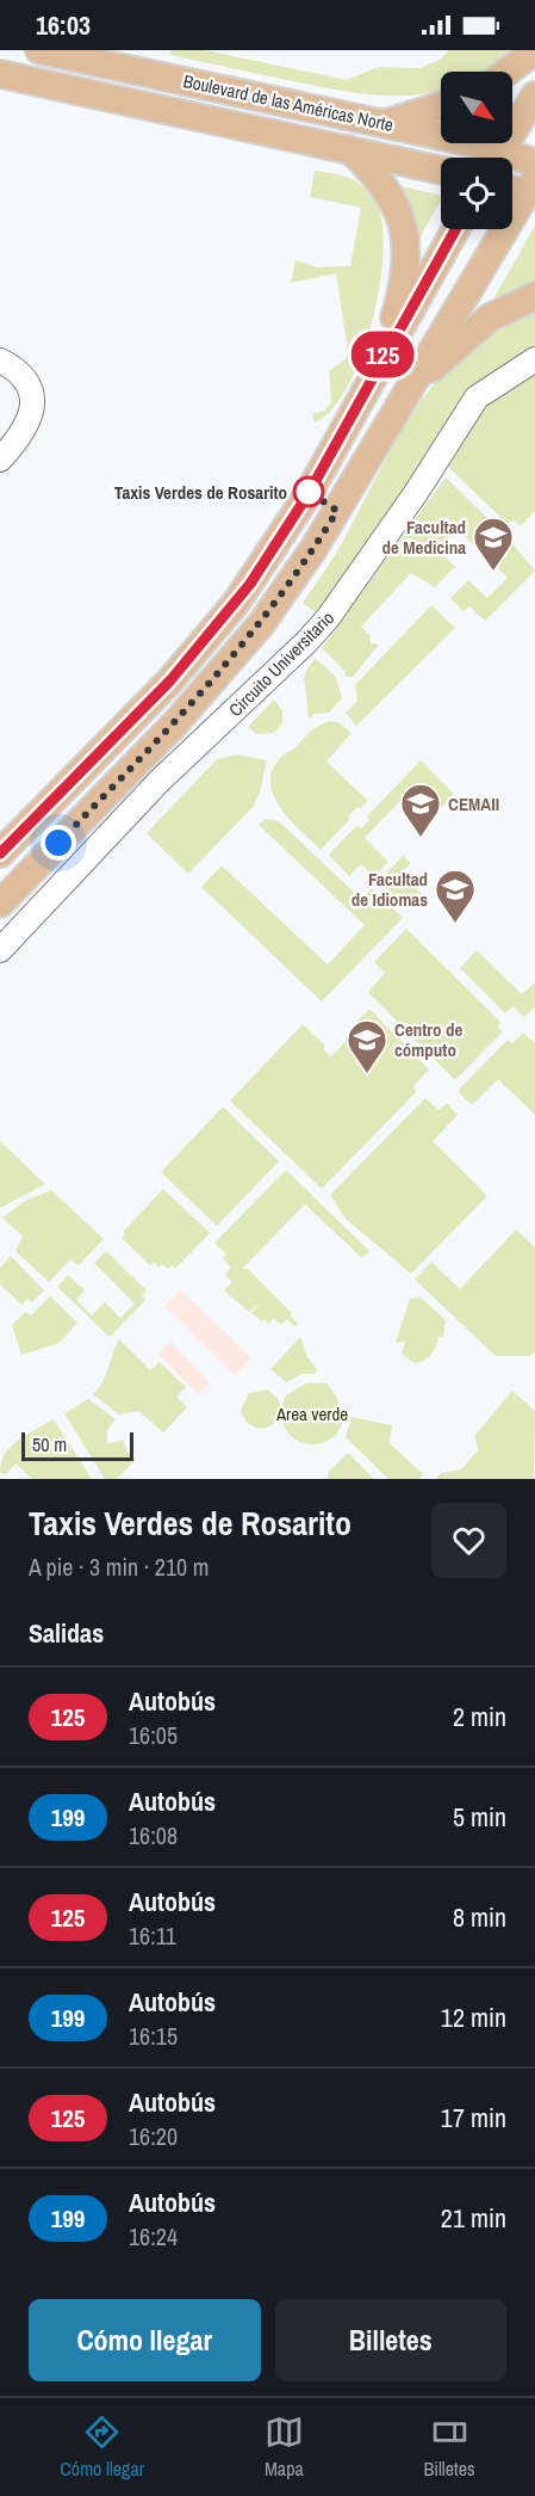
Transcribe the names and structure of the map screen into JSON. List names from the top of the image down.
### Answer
{
  "streets": {
    "main road": ["Boulevard de las Américas Norte"],
    "street": ["Circuito Universitario"]
  },
  "parks": ["Area verde"],
  "places": {
    "other": ["Taxis Verdes de Rosarito"],
    "school or university": [
      "Facultad de Medicina",
      "CEMAII",
      "Facultad de Idiomas",
      "Centro de cómputo"
    ]
  },
  "lines": ["bus line 125"],
  "scale_bar": "50 m",
  "north": "bottom right",
  "page": {
    "status": "16:03",
    "on_map": "125",
    "scale": "50 m",
    "heading": [
      ["Taxis Verdes de Rosarito", "A pie · 3 min · 210 m"],
      "Salidas"
    ],
    "list": [
      {
        "mark": "125",
        "name": "Autobús",
        "note": "16:05",
        "value": "2 min"
      },
      {
        "mark": "199",
        "name": "Autobús",
        "note": "16:08",
        "value": "5 min"
      },
      {
        "mark": "125",
        "name": "Autobús",
        "note": "16:11",
        "value": "8 min"
      },
      {
        "mark": "199",
        "name": "Autobús",
        "note": "16:15",
        "value": "12 min"
      },
      {
        "mark": "125",
        "name": "Autobús",
        "note": "16:20",
        "value": "17 min"
      },
      {
        "mark": "199",
        "name": "Autobús",
        "note": "16:24",
        "value": "21 min"
      }
    ],
    "buttons": ["Cómo llegar", "Billetes"],
    "tabs": ["Cómo llegar", "Mapa", "Billetes"]
  }
}
